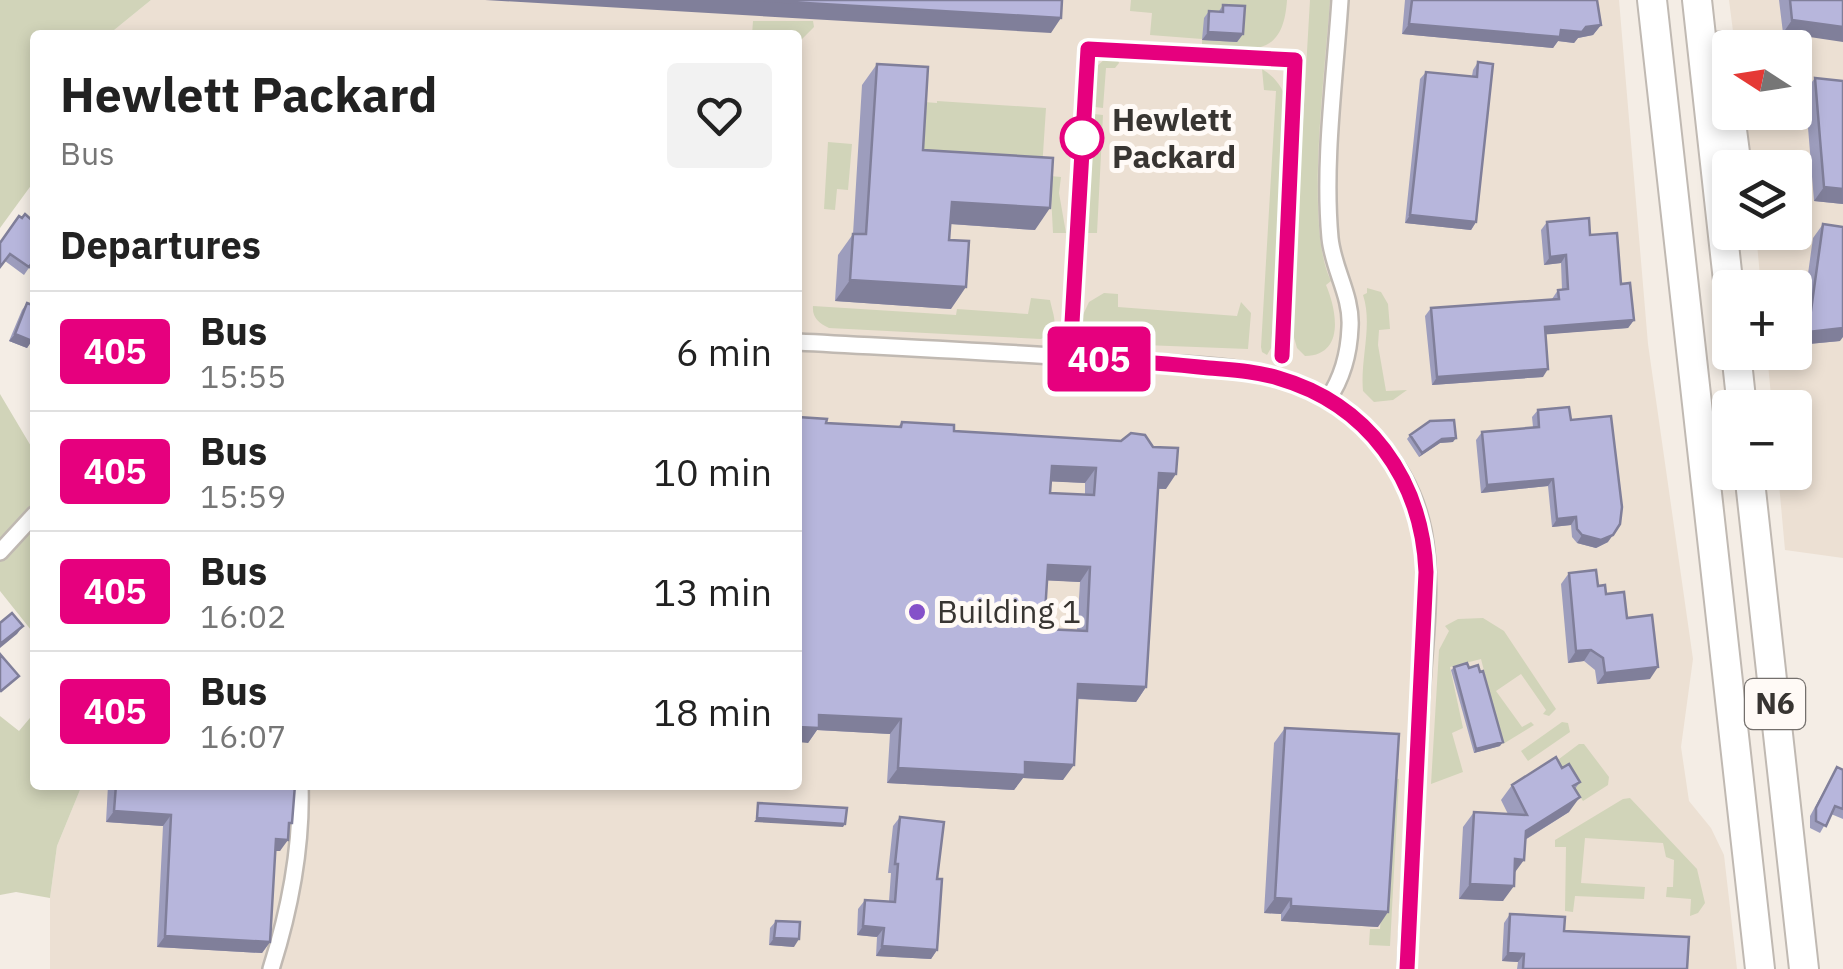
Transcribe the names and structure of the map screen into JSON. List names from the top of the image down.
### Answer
{
  "streets": {
    "highway": ["N6"]
  },
  "places": ["Hewlett Packard", "Building 1"],
  "lines": ["bus line 405"],
  "north": "left",
  "page": {
    "on_map": "405",
    "map_buttons": ["+", "−"],
    "heading": [
      ["Hewlett Packard", "Bus"],
      "Departures"
    ],
    "list": [
      {
        "mark": "405",
        "name": "Bus",
        "note": "15:55",
        "value": "6 min"
      },
      {
        "mark": "405",
        "name": "Bus",
        "note": "15:59",
        "value": "10 min"
      },
      {
        "mark": "405",
        "name": "Bus",
        "note": "16:02",
        "value": "13 min"
      },
      {
        "mark": "405",
        "name": "Bus",
        "note": "16:07",
        "value": "18 min"
      }
    ]
  }
}
